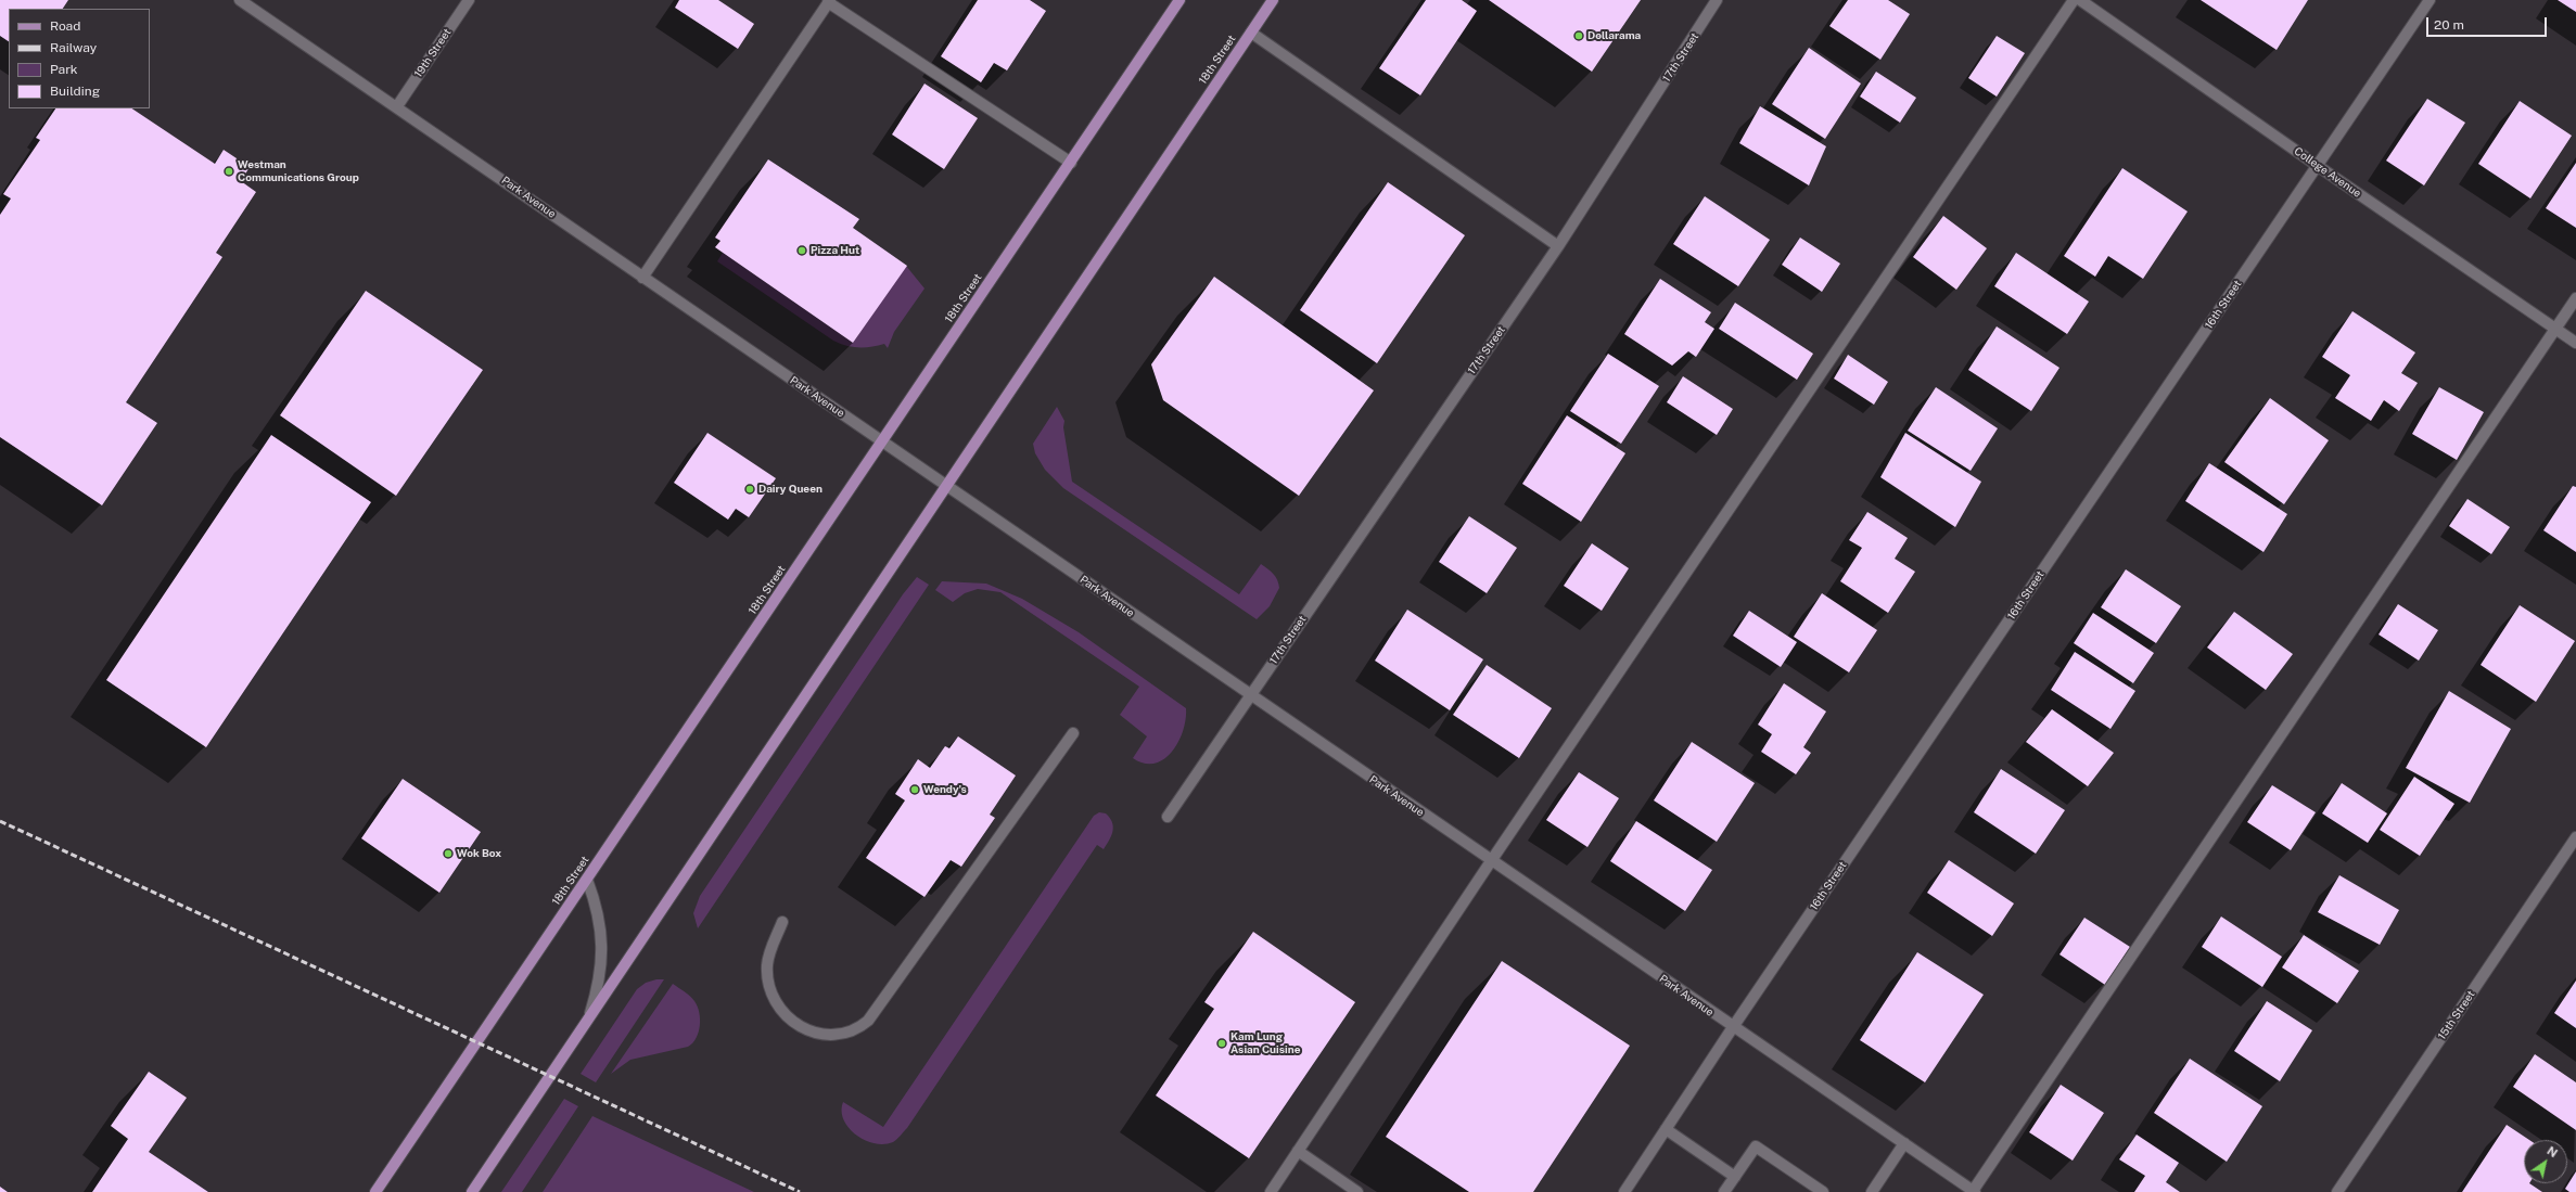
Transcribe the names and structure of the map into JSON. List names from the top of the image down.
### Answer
{
  "streets": {
    "main road": ["18th Street"],
    "street": [
      "19th Street",
      "17th Street",
      "College Avenue",
      "Park Avenue",
      "16th Street",
      "15th Street"
    ]
  },
  "crossings": [
    ["19th Street", "Park Avenue"],
    ["17th Street", "Park Avenue"],
    ["18th Street", "Park Avenue"],
    ["College Avenue", "16th Street"],
    ["Park Avenue", "16th Street"]
  ],
  "places": [
    "Dollarama",
    "Westman Communications Group",
    "Pizza Hut",
    "Dairy Queen",
    "Wendy's",
    "Wok Box",
    "Kam Lung Asian Cuisine"
  ],
  "legend": [
    "Road",
    "Railway",
    "Park",
    "Building"
  ],
  "scale_bar": "20 m",
  "north": "top right"
}
